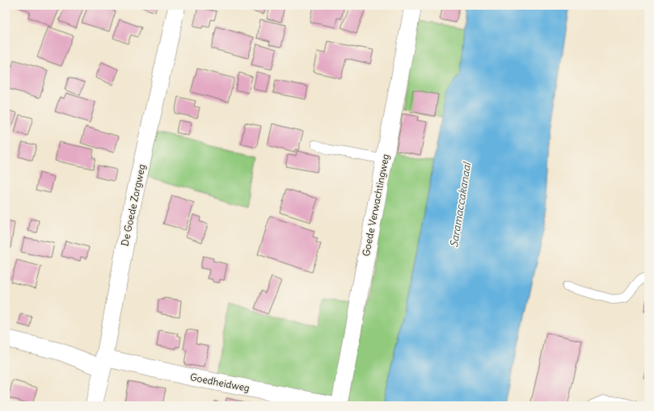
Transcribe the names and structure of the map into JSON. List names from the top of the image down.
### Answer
{
  "streets": {
    "street": ["De Goede Zorgweg", "Goede Verwachtingweg", "Goedheidweg"]
  },
  "crossings": [
    ["De Goede Zorgweg", "Goedheidweg"]
  ],
  "water": ["Saramaccakanaal"]
}
